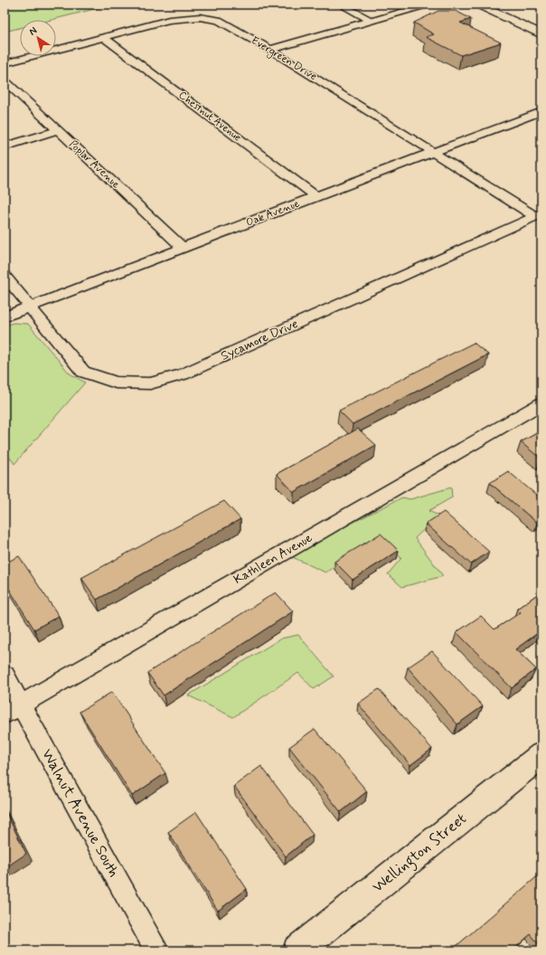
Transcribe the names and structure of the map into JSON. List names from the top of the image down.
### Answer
{
  "streets": {
    "main road": ["Wellington Street"],
    "street": [
      "Evergreen Drive",
      "Chestnut Avenue",
      "Poplar Avenue",
      "Oak Avenue",
      "Sycamore Drive",
      "Kathleen Avenue",
      "Walnut Avenue South"
    ]
  },
  "crossings": [
    ["Evergreen Drive", "Chestnut Avenue"],
    ["Evergreen Drive", "Oak Avenue"],
    ["Evergreen Drive", "Sycamore Drive"],
    ["Chestnut Avenue", "Oak Avenue"],
    ["Poplar Avenue", "Oak Avenue"],
    ["Oak Avenue", "Sycamore Drive"],
    ["Kathleen Avenue", "Walnut Avenue South"]
  ],
  "north": "top left"
}
